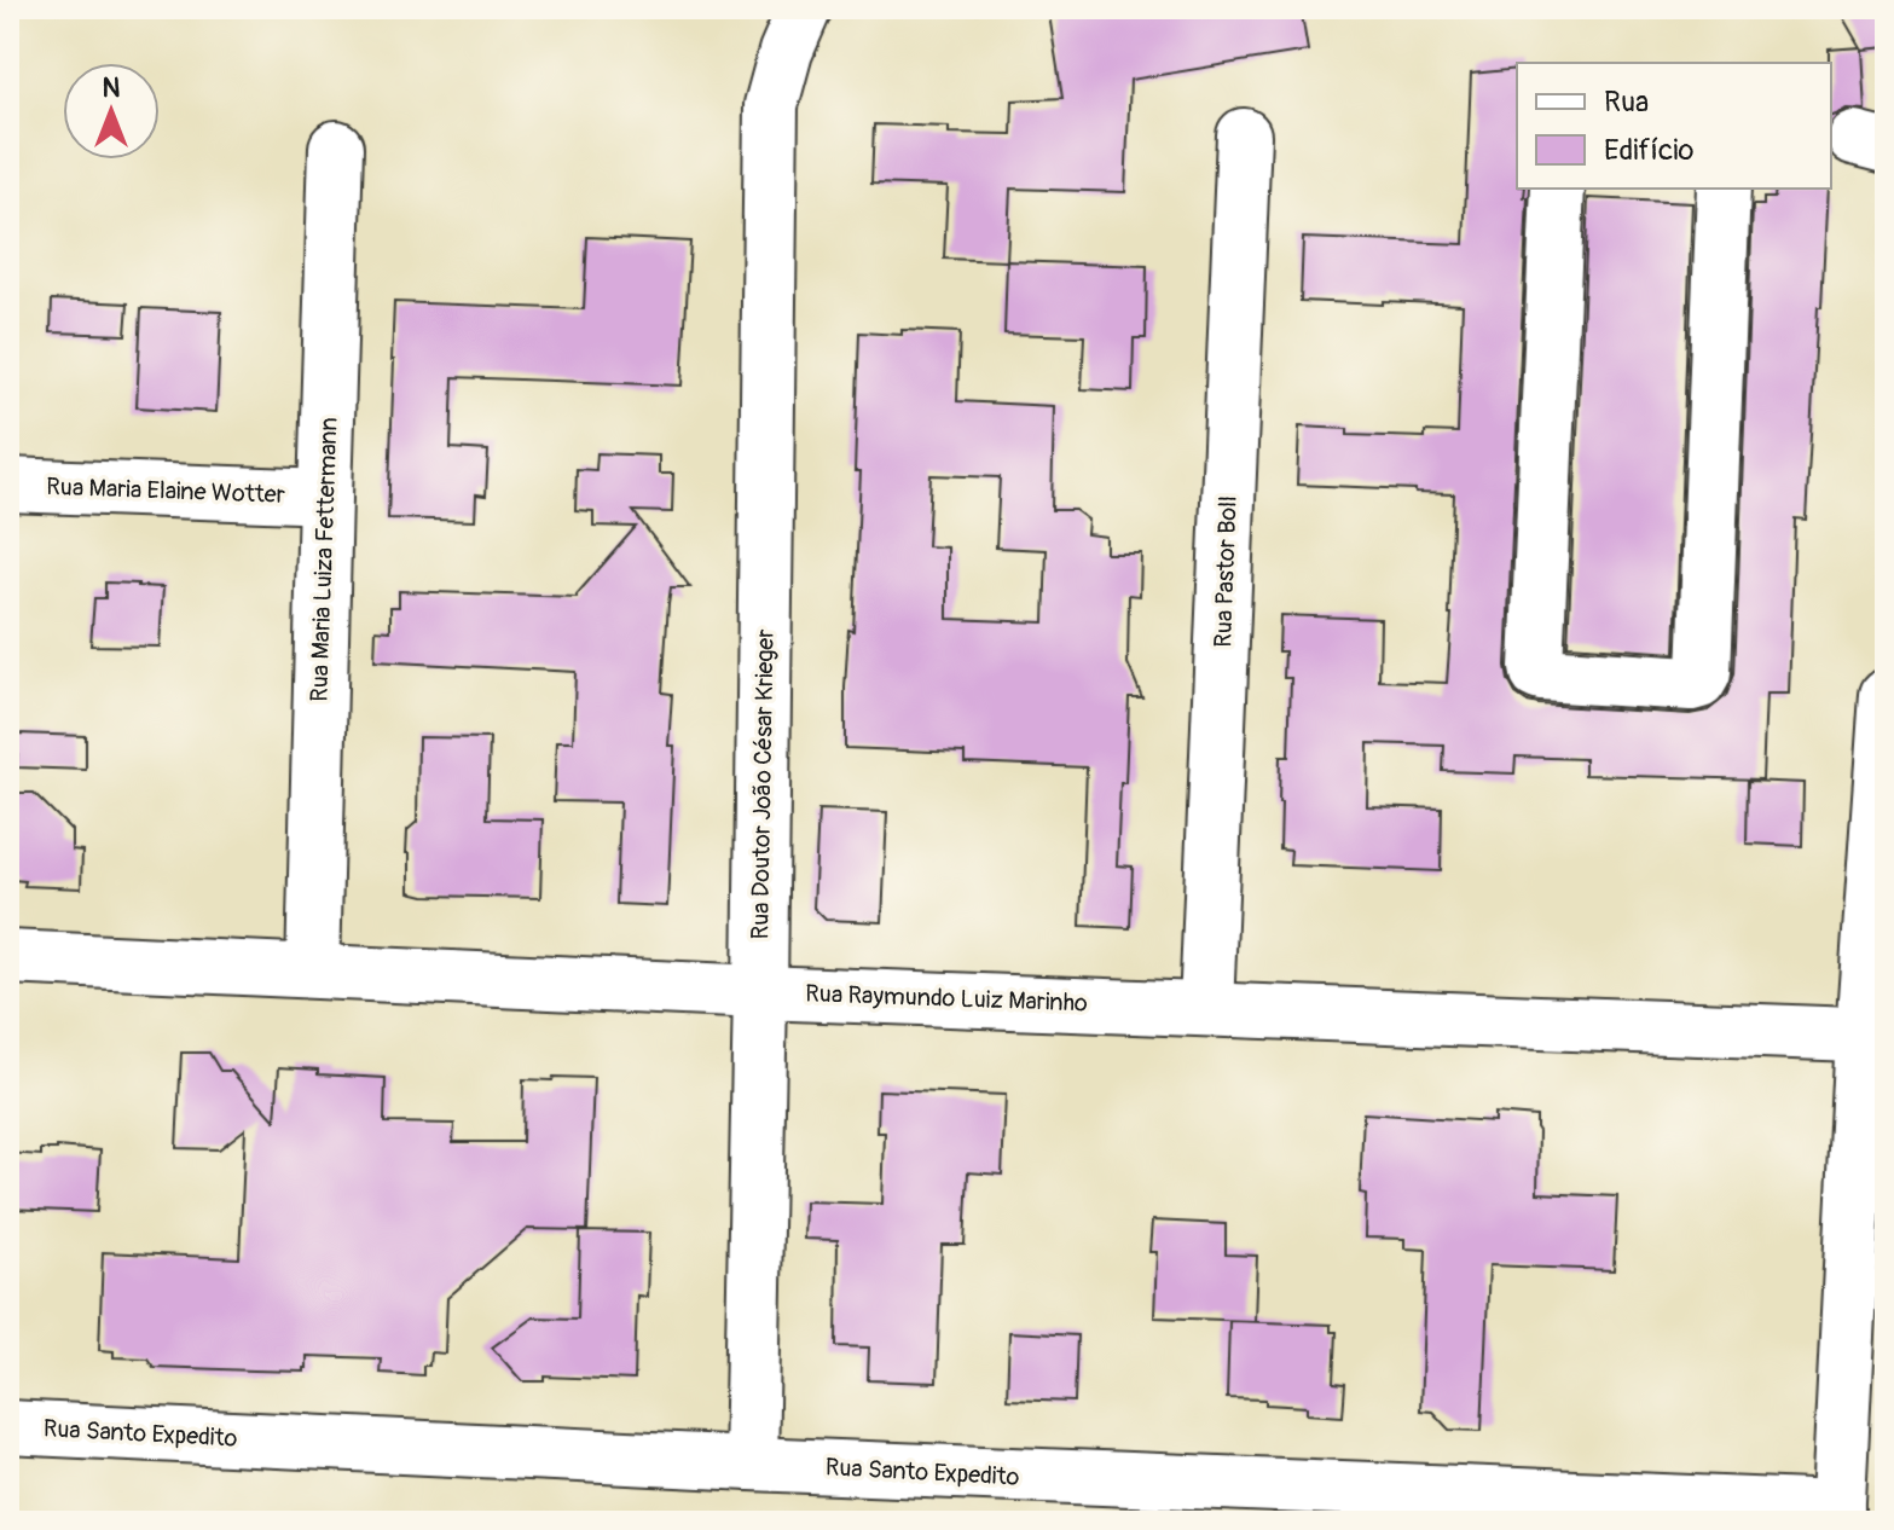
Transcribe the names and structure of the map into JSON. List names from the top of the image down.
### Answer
{
  "streets": {
    "street": [
      "Rua Maria Elaine Wotter",
      "Rua Maria Luiza Fettermann",
      "Rua Pastor Boll",
      "Rua Doutor João César Krieger",
      "Rua Raymundo Luiz Marinho",
      "Rua Santo Expedito"
    ]
  },
  "crossings": [
    ["Rua Maria Elaine Wotter", "Rua Maria Luiza Fettermann"],
    ["Rua Maria Luiza Fettermann", "Rua Raymundo Luiz Marinho"],
    ["Rua Pastor Boll", "Rua Raymundo Luiz Marinho"],
    ["Rua Doutor João César Krieger", "Rua Raymundo Luiz Marinho"],
    ["Rua Doutor João César Krieger", "Rua Santo Expedito"]
  ],
  "legend": ["Rua", "Edifício"],
  "north": "top"
}
